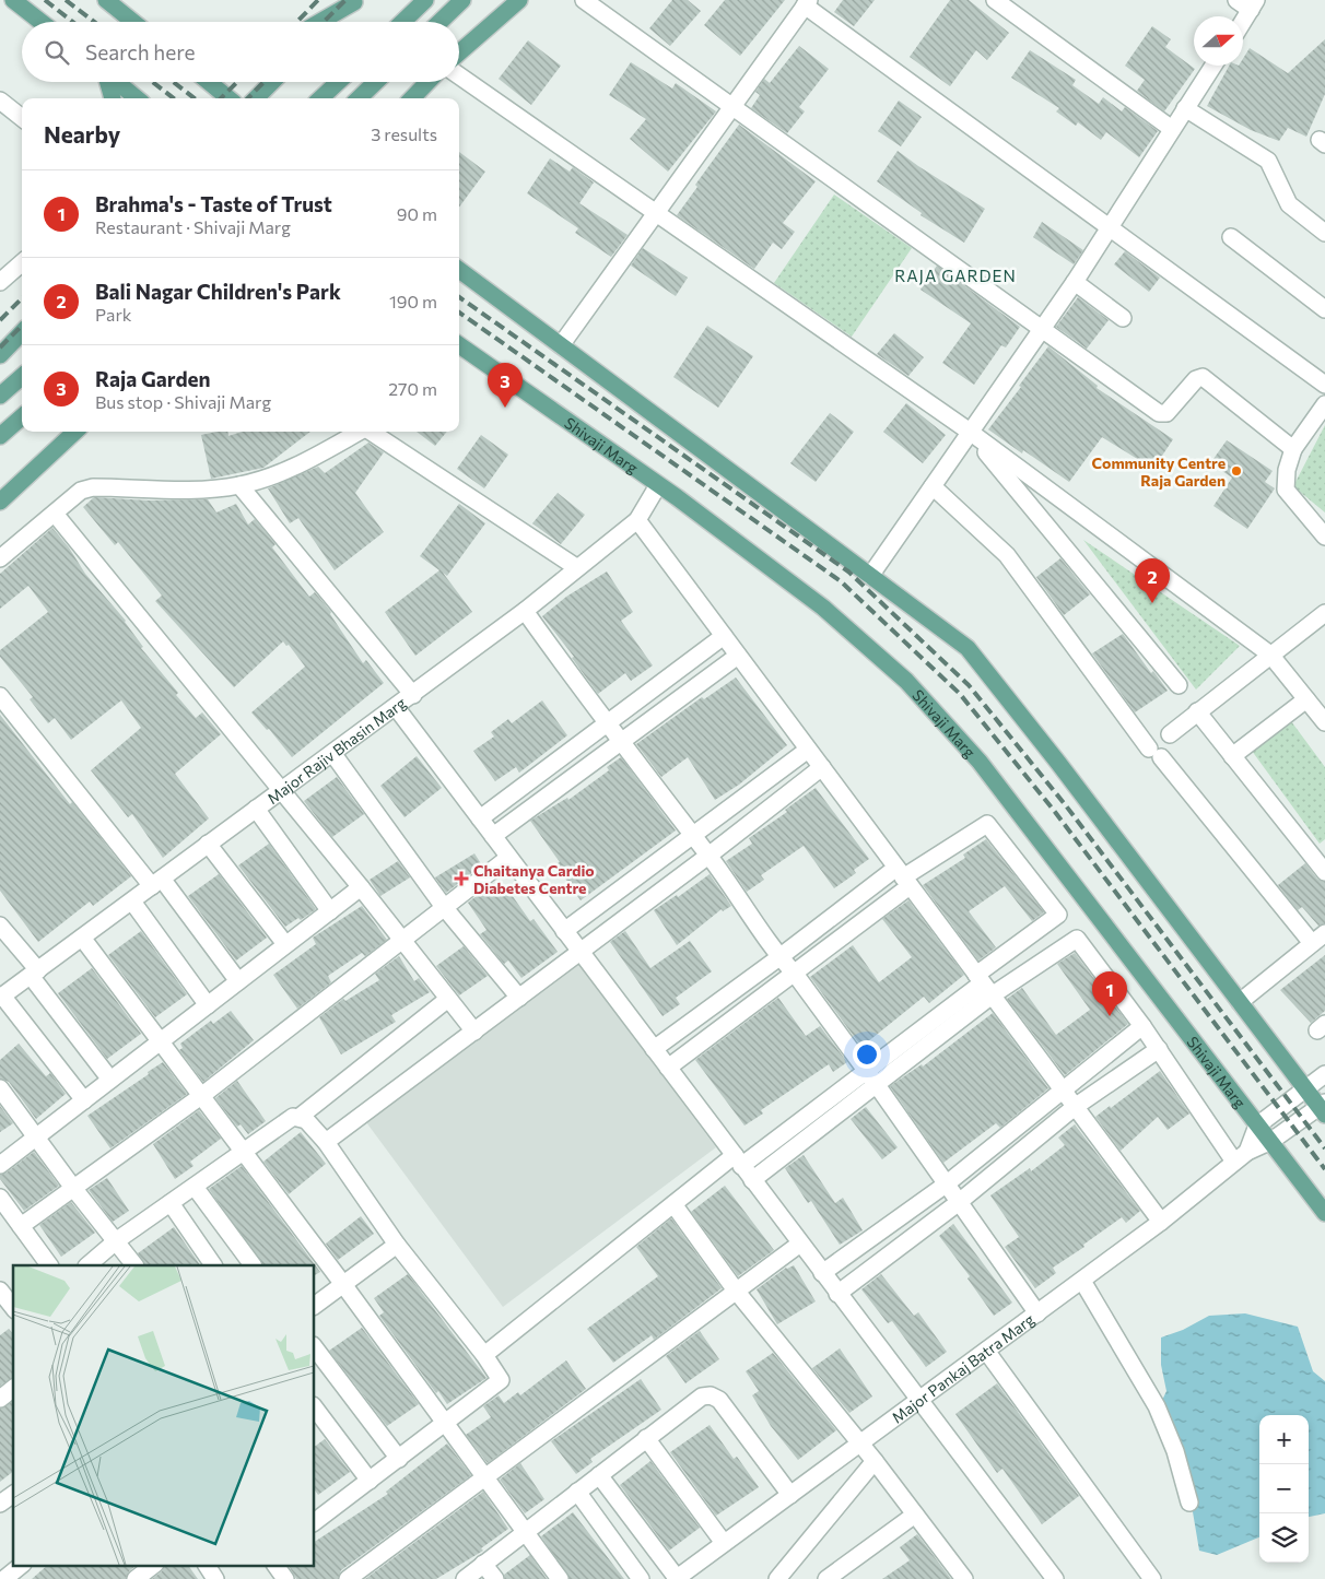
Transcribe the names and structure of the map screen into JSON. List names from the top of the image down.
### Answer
{
  "streets": {
    "main road": ["Shivaji Marg"],
    "street": ["Major Rajiv Bhasin Marg", "Major Pankaj Batra Marg"]
  },
  "crossings": [
    ["Shivaji Marg", "Major Rajiv Bhasin Marg"],
    ["Shivaji Marg", "Major Pankaj Batra Marg"]
  ],
  "districts": ["RAJA GARDEN"],
  "places": {
    "other": ["Community Centre Raja Garden"],
    "health": ["Chaitanya Cardio Diabetes Centre"]
  },
  "north": "right",
  "page": {
    "search": "Search here",
    "heading": ["Nearby", "3 results"],
    "list": [
      {
        "mark": "1",
        "name": "Brahma's - Taste of Trust",
        "note": "Restaurant · Shivaji Marg",
        "value": "90 m"
      },
      {
        "mark": "2",
        "name": "Bali Nagar Children's Park",
        "note": "Park",
        "value": "190 m"
      },
      {
        "mark": "3",
        "name": "Raja Garden",
        "note": "Bus stop · Shivaji Marg",
        "value": "270 m"
      }
    ],
    "pins": ["3", "2", "1"],
    "map_buttons": ["+", "−"]
  }
}
